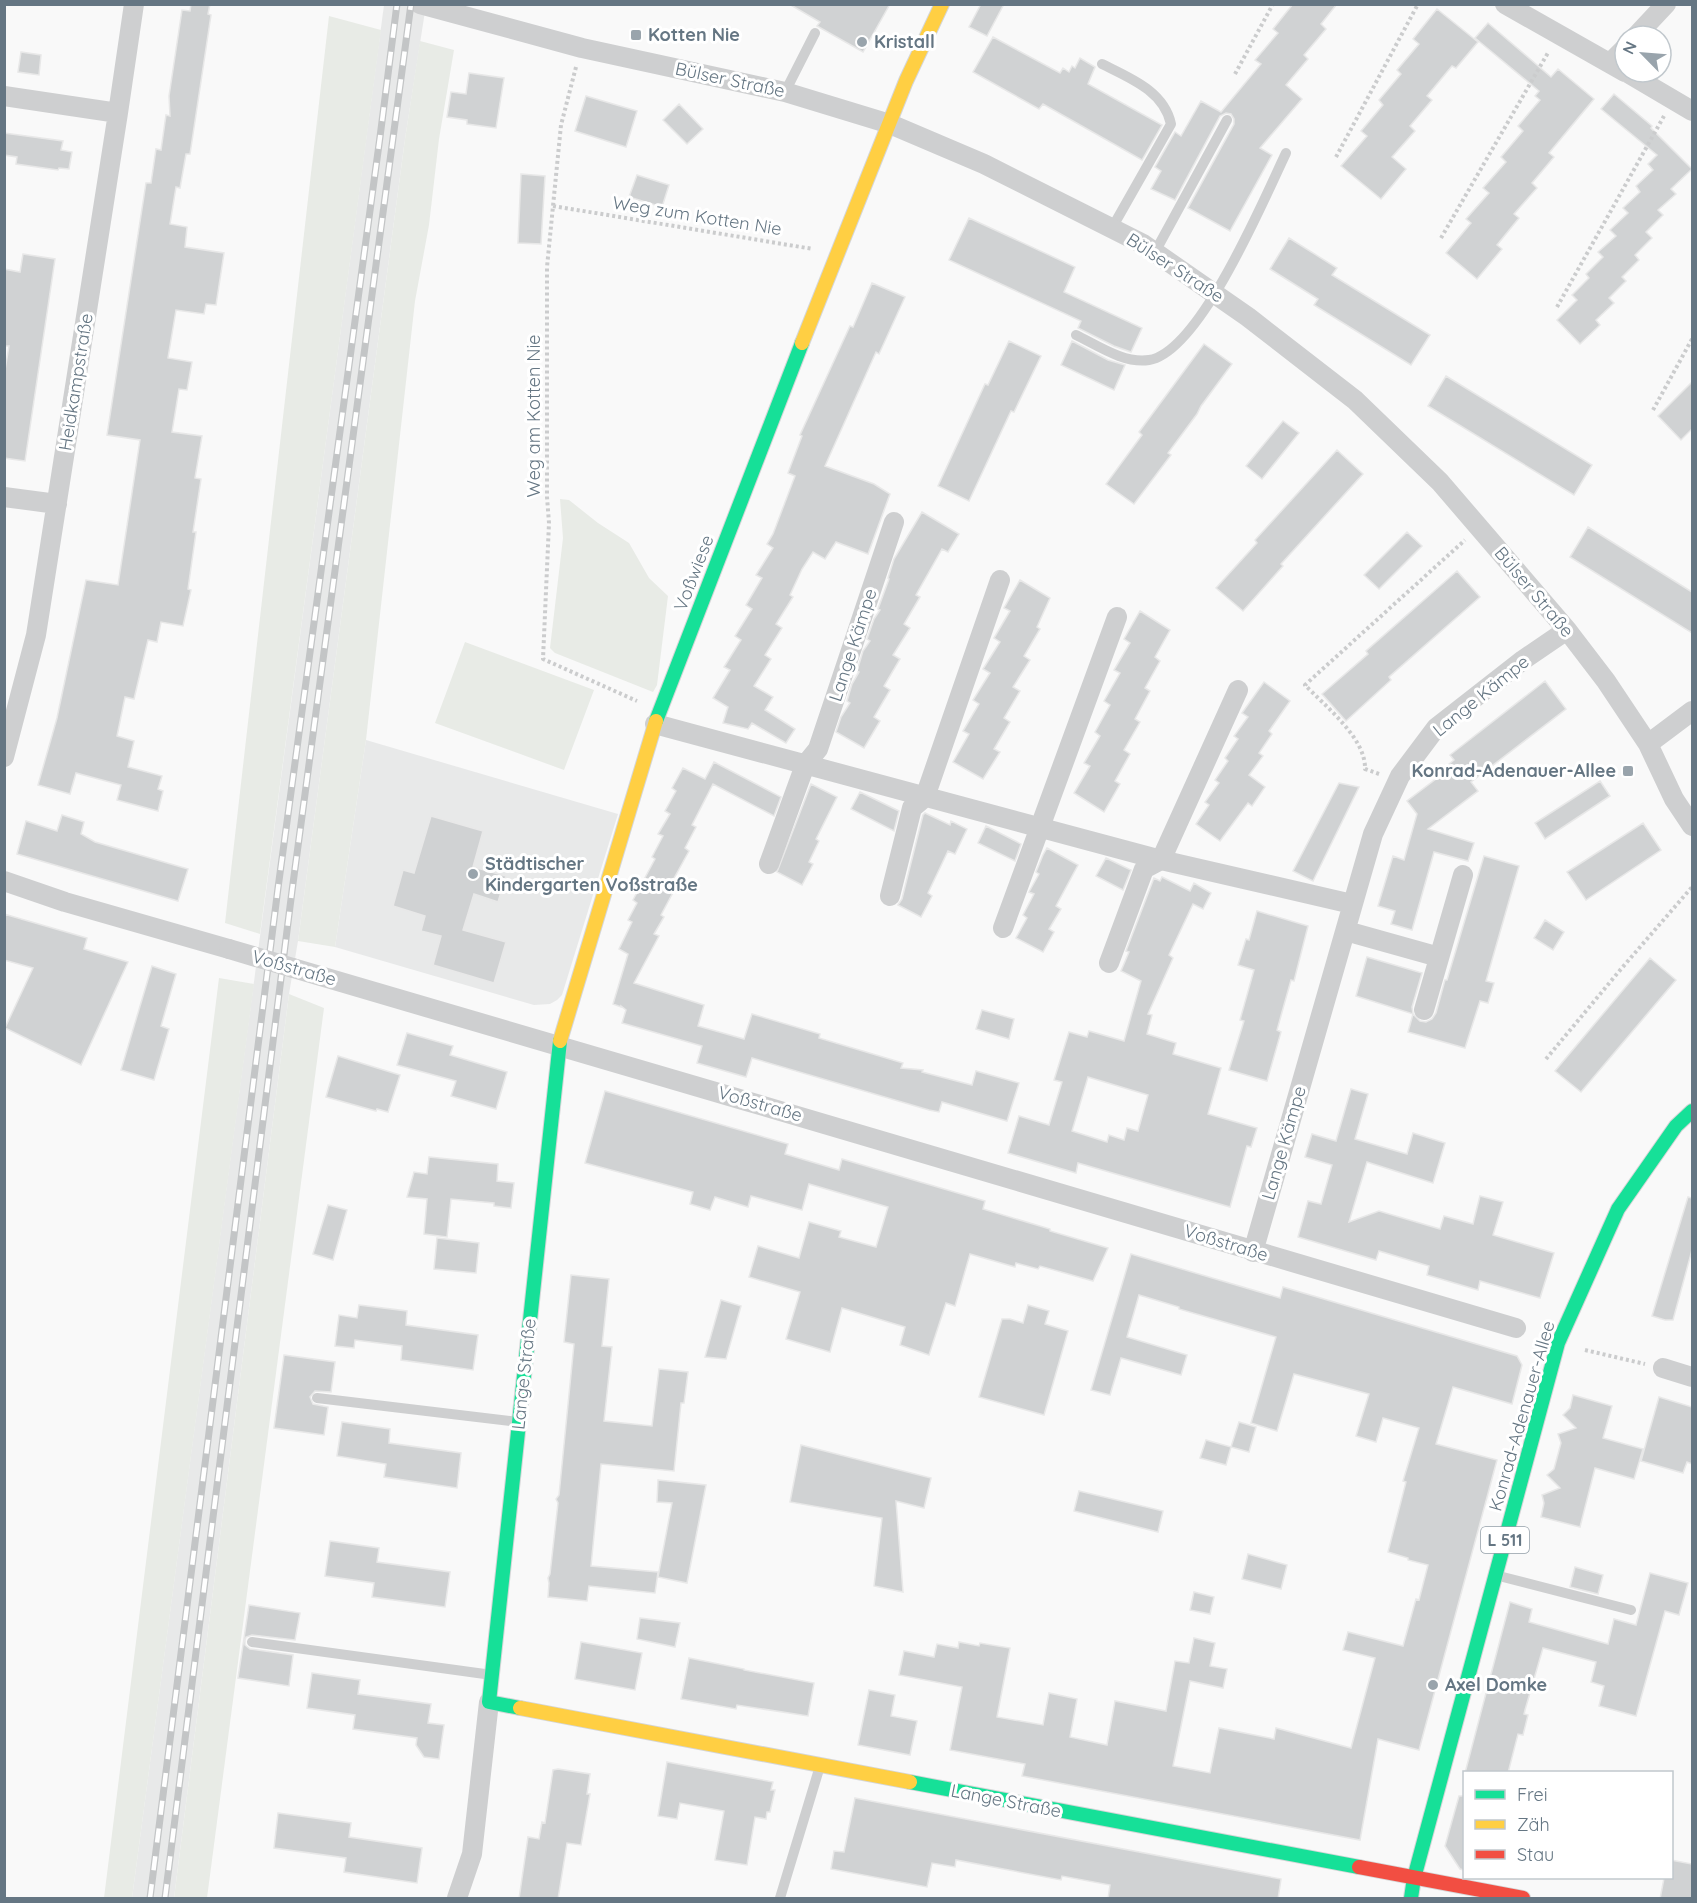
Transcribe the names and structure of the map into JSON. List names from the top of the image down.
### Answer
{
  "streets": {
    "street": [
      "Bülser Straße",
      "Heidkampstraße",
      "Voßwiese",
      "Lange Kämpe",
      "Voßstraße",
      "Lange Straße",
      "Konrad-Adenauer-Allee",
      "L 511"
    ],
    "path": ["Weg zum Kotten Nie", "Weg am Kotten Nie"]
  },
  "crossings": [
    ["Bülser Straße", "Weg am Kotten Nie"],
    ["Bülser Straße", "Voßwiese"],
    ["Bülser Straße", "Lange Kämpe"],
    ["Weg zum Kotten Nie", "Weg am Kotten Nie"],
    ["Weg zum Kotten Nie", "Voßwiese"],
    ["Weg am Kotten Nie", "Voßwiese"],
    ["Voßwiese", "Voßstraße"],
    ["Voßwiese", "Lange Straße"],
    ["Lange Kämpe", "Voßstraße"],
    ["Voßstraße", "Lange Straße"],
    ["Lange Straße", "Konrad-Adenauer-Allee"]
  ],
  "places": {
    "transit": ["Kotten Nie", "Konrad-Adenauer-Allee"],
    "other": ["Kristall", "Städtischer Kindergarten Voßstraße", "Axel Domke"]
  },
  "legend": ["Frei", "Zäh", "Stau"],
  "north": "top left"
}
